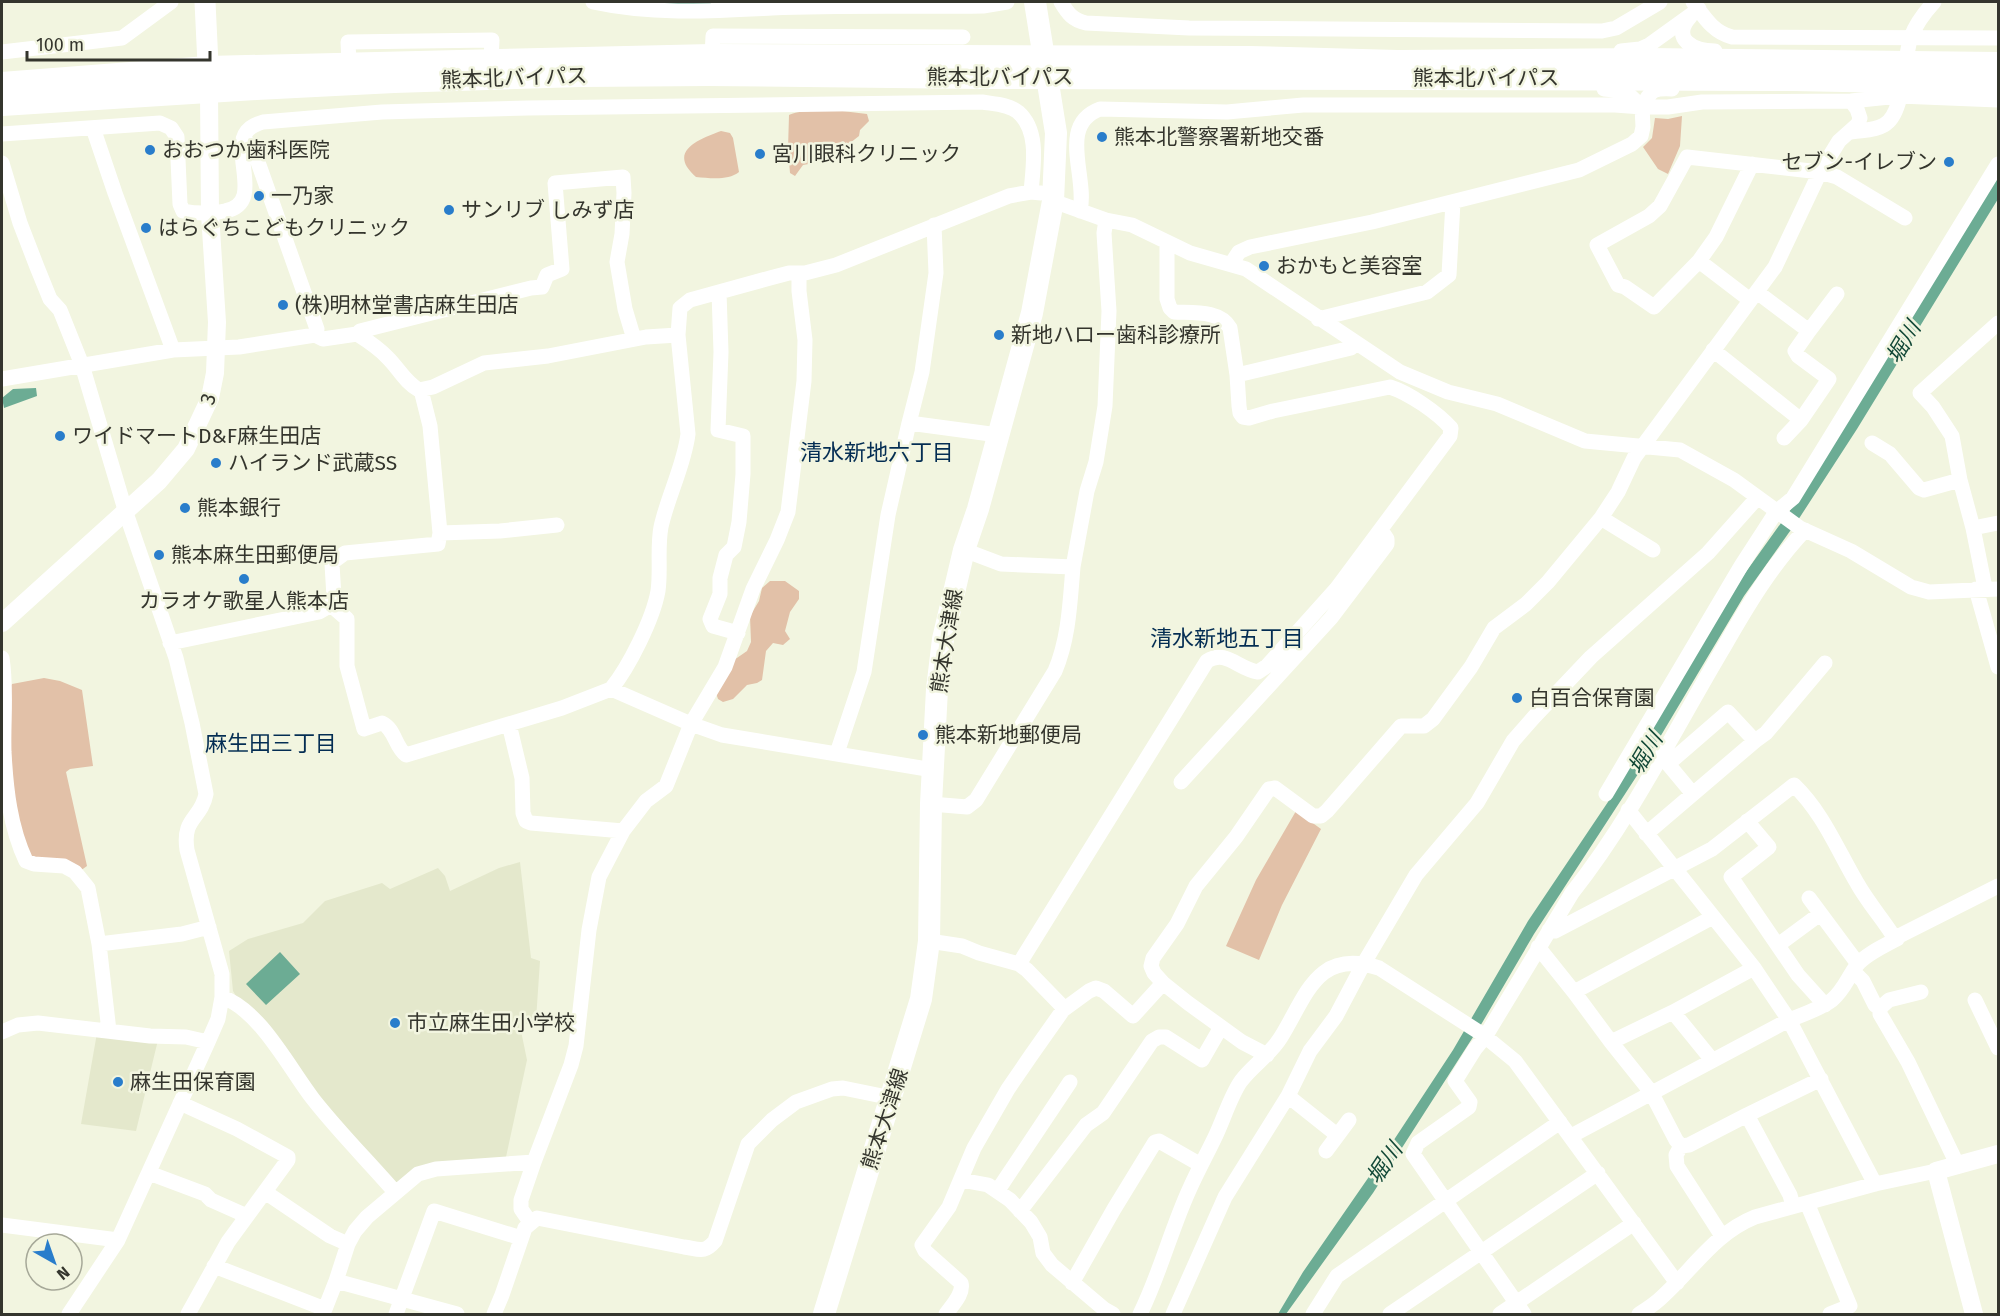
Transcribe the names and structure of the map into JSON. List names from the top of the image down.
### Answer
{
  "streets": {
    "highway": ["熊本北バイパス"],
    "main road": ["熊本大津線"],
    "street": ["3"]
  },
  "crossings": [
    ["熊本北バイパス", "3"],
    ["熊本北バイパス", "熊本大津線"]
  ],
  "districts": ["清水新地六丁目", "清水新地五丁目", "麻生田三丁目"],
  "water": ["堀川"],
  "places": [
    "熊本北警察署新地交番",
    "おおつか歯科医院",
    "宮川眼科クリニック",
    "セブン-イレブン",
    "一乃家",
    "サンリブ しみず店",
    "はらぐちこどもクリニック",
    "おかもと美容室",
    "(株)明林堂書店麻生田店",
    "新地ハロー歯科診療所",
    "ワイドマートD&F麻生田店",
    "ハイランド武蔵SS",
    "熊本銀行",
    "熊本麻生田郵便局",
    "カラオケ歌星人熊本店",
    "白百合保育園",
    "熊本新地郵便局",
    "市立麻生田小学校",
    "麻生田保育園"
  ],
  "scale_bar": "100 m",
  "north": "bottom right"
}
